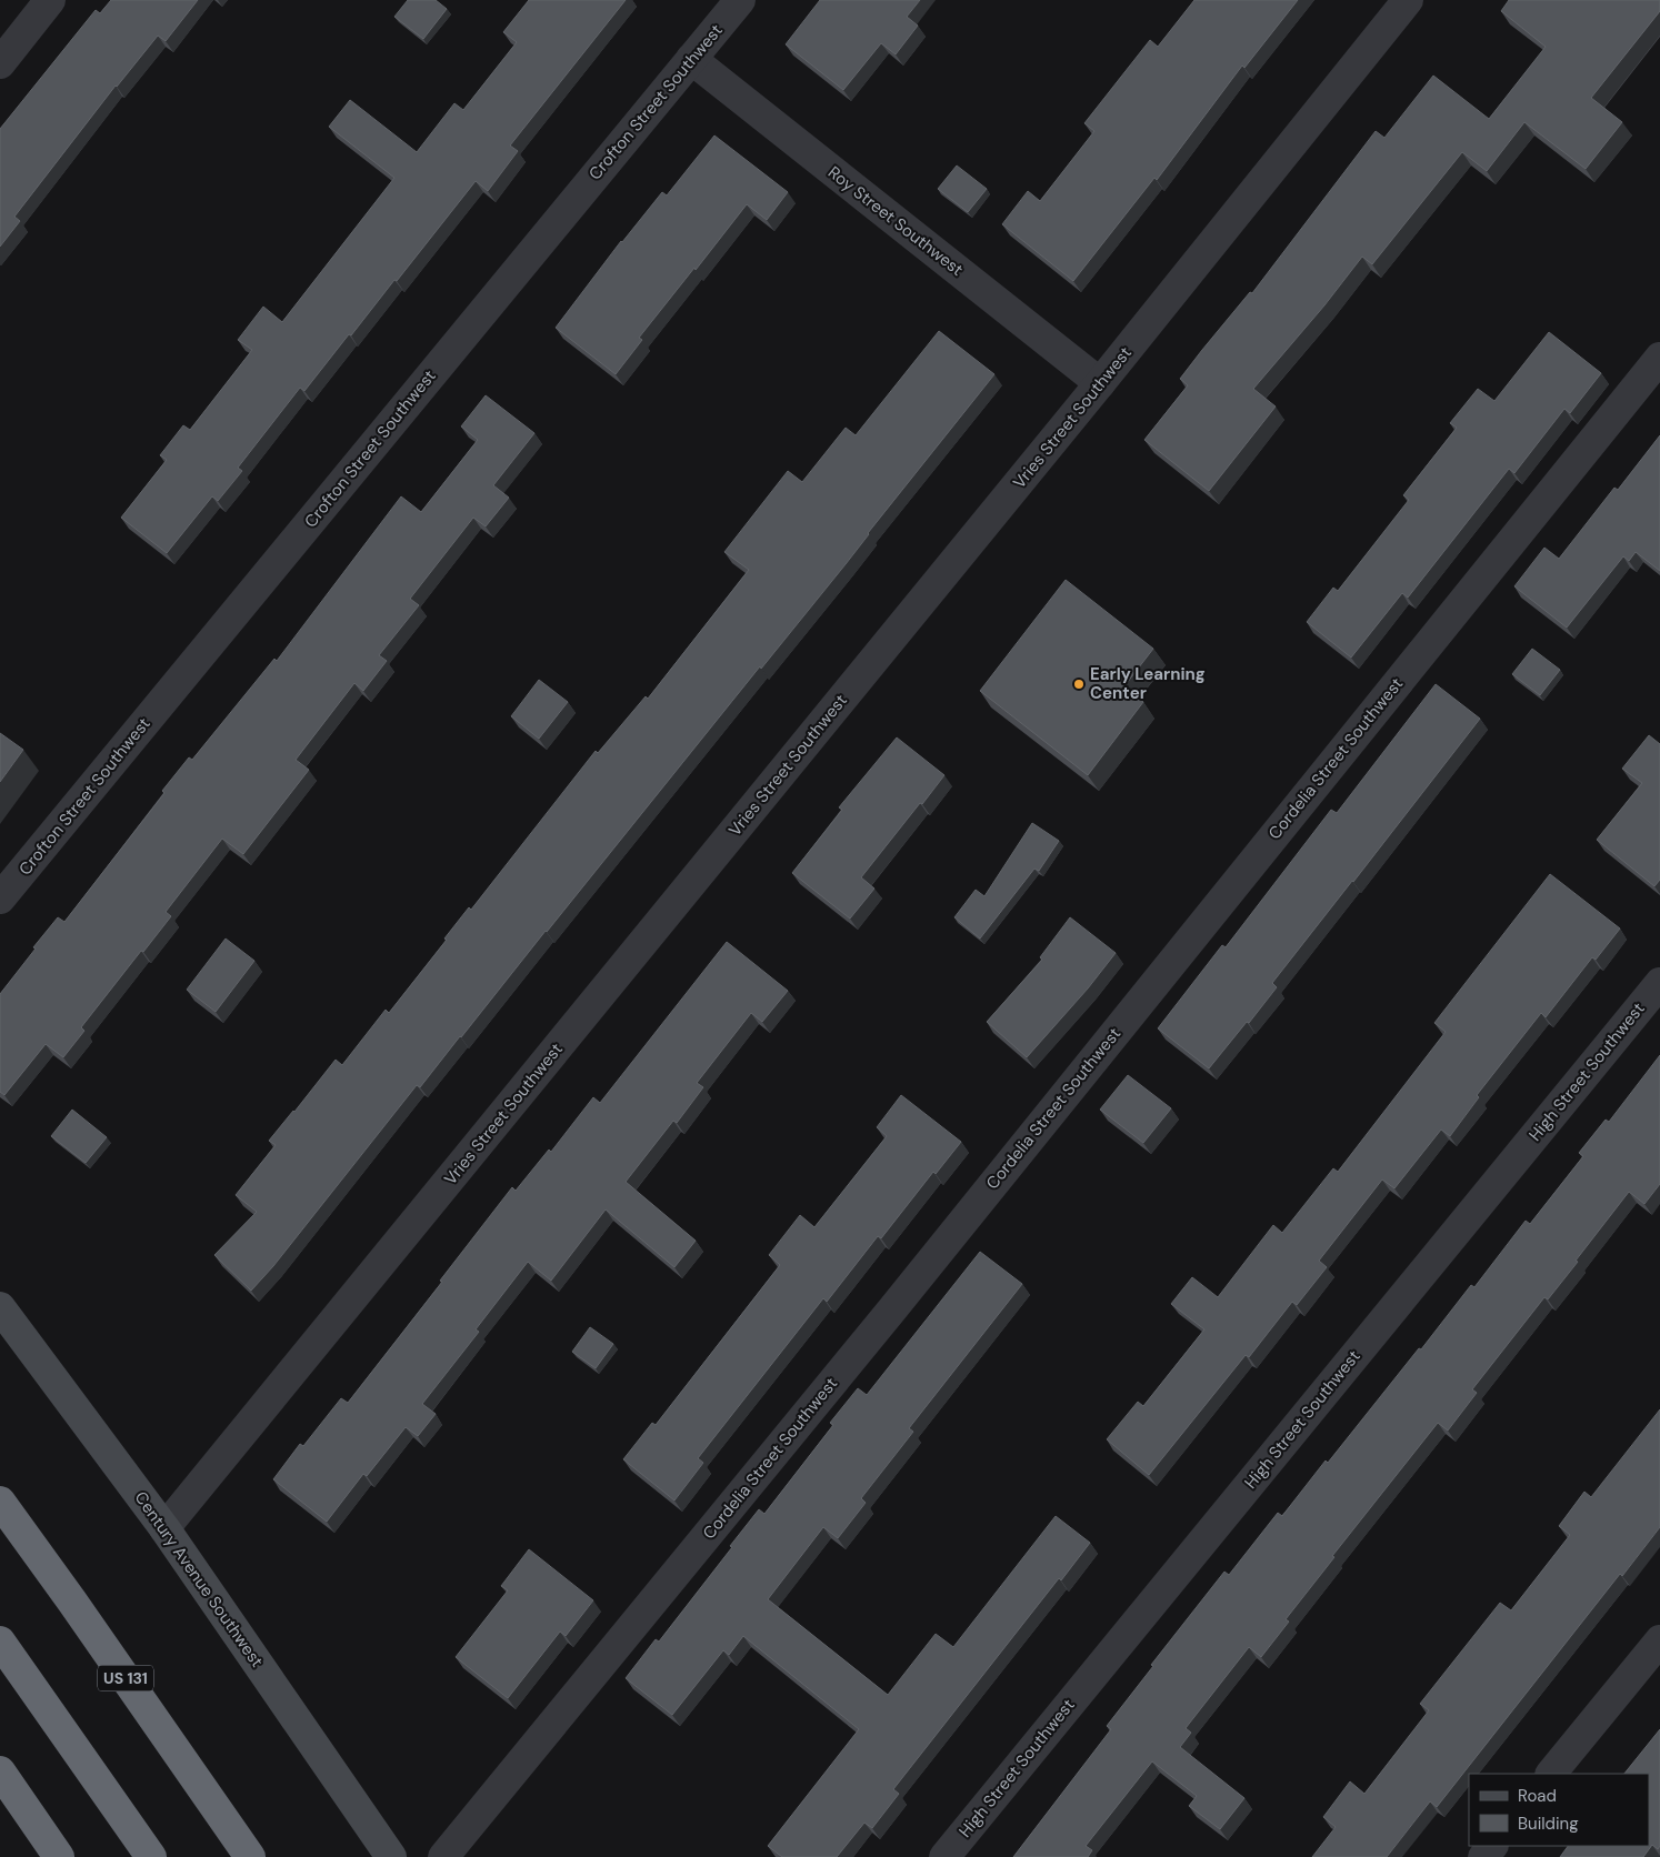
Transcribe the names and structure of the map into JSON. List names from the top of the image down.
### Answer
{
  "streets": {
    "highway": ["US 131"],
    "street": [
      "Crofton Street Southwest",
      "Roy Street Southwest",
      "Vries Street Southwest",
      "Cordelia Street Southwest",
      "High Street Southwest",
      "Century Avenue Southwest"
    ]
  },
  "crossings": [
    ["Crofton Street Southwest", "Roy Street Southwest"],
    ["Roy Street Southwest", "Vries Street Southwest"],
    ["Vries Street Southwest", "Century Avenue Southwest"]
  ],
  "places": ["Early Learning Center"],
  "legend": ["Road", "Building"]
}
